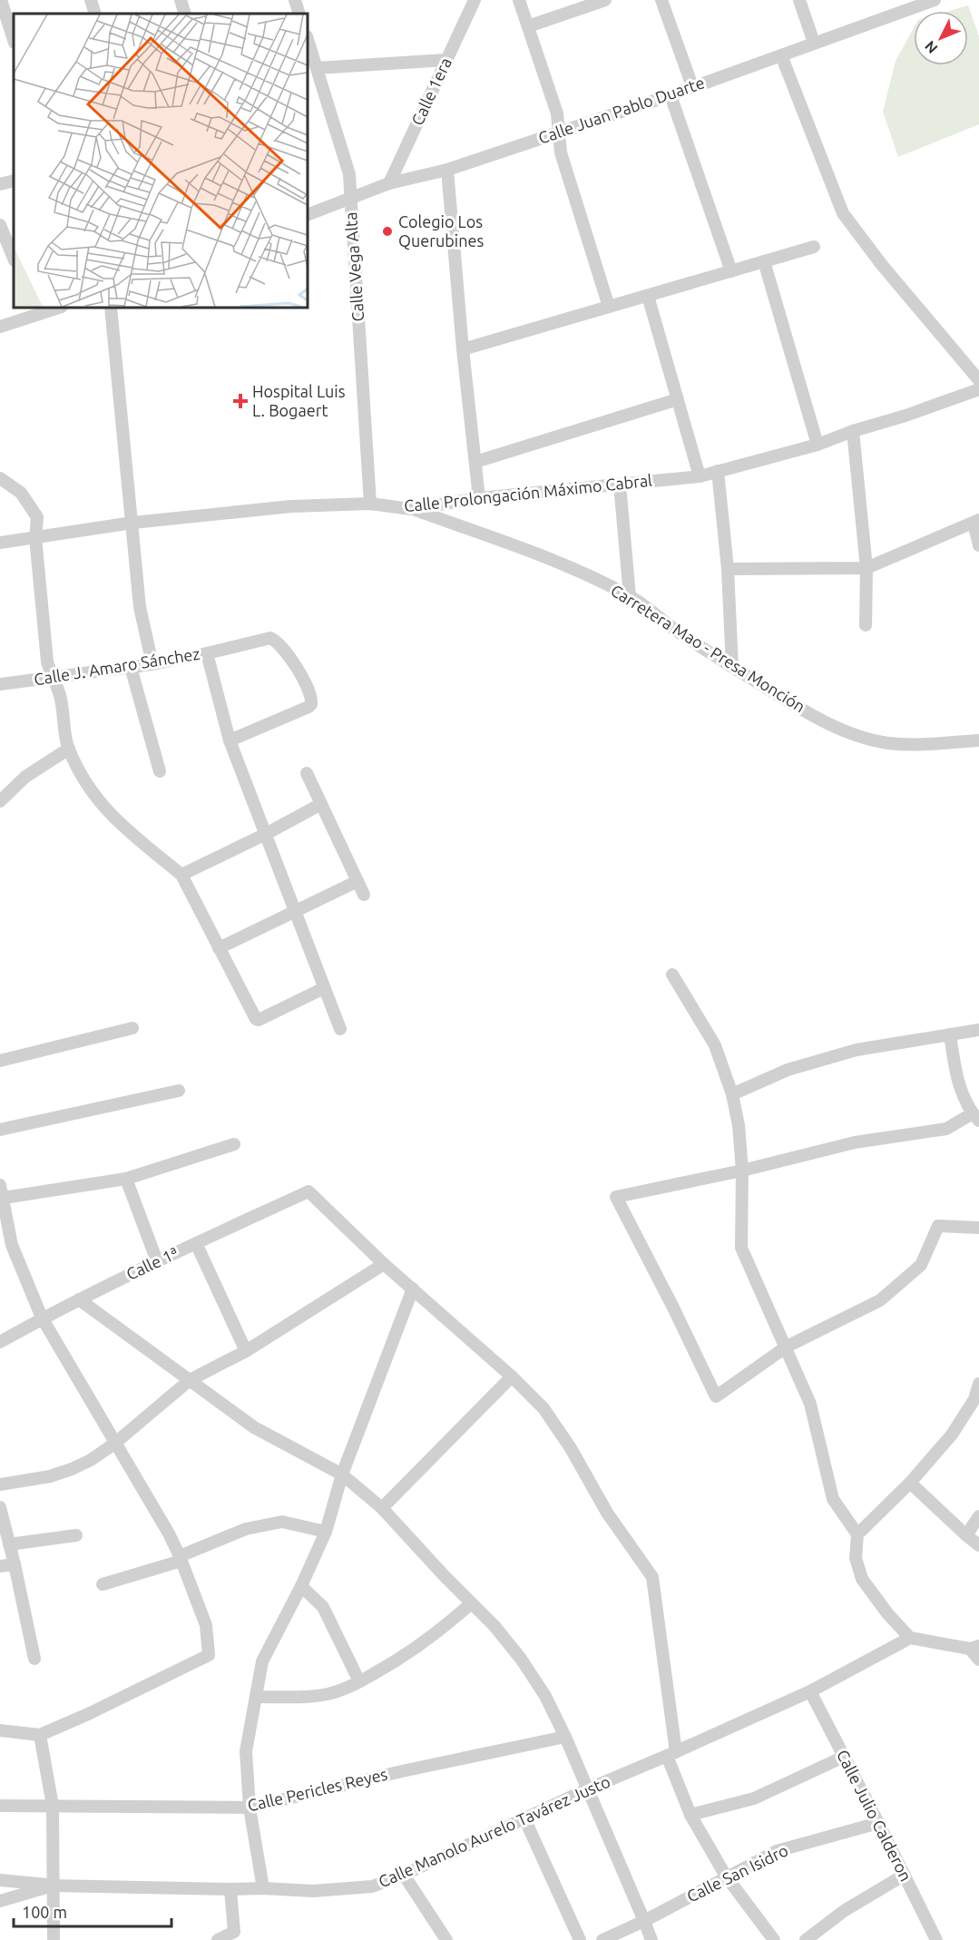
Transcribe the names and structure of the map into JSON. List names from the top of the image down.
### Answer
{
  "streets": {
    "street": [
      "Calle 1era",
      "Calle Juan Pablo Duarte",
      "Calle Vega Alta",
      "Calle Prolongación Máximo Cabral",
      "Carretera Mao - Presa Monción",
      "Calle J. Amaro Sánchez",
      "Calle 1ª",
      "Calle Pericles Reyes",
      "Calle Julio Calderon",
      "Calle Manolo Aurelo Tavárez Justo",
      "Calle San Isidro"
    ]
  },
  "crossings": [
    ["Calle 1era", "Calle Juan Pablo Duarte"],
    ["Calle Juan Pablo Duarte", "Calle Vega Alta"],
    ["Calle Vega Alta", "Calle Prolongación Máximo Cabral"],
    ["Calle Prolongación Máximo Cabral", "Carretera Mao - Presa Monción"],
    ["Calle Julio Calderon", "Calle Manolo Aurelo Tavárez Justo"],
    ["Calle Julio Calderon", "Calle San Isidro"]
  ],
  "places": {
    "other": ["Colegio Los Querubines"],
    "health": ["Hospital Luis L. Bogaert"]
  },
  "scale_bar": "100 m",
  "north": "bottom left"
}
